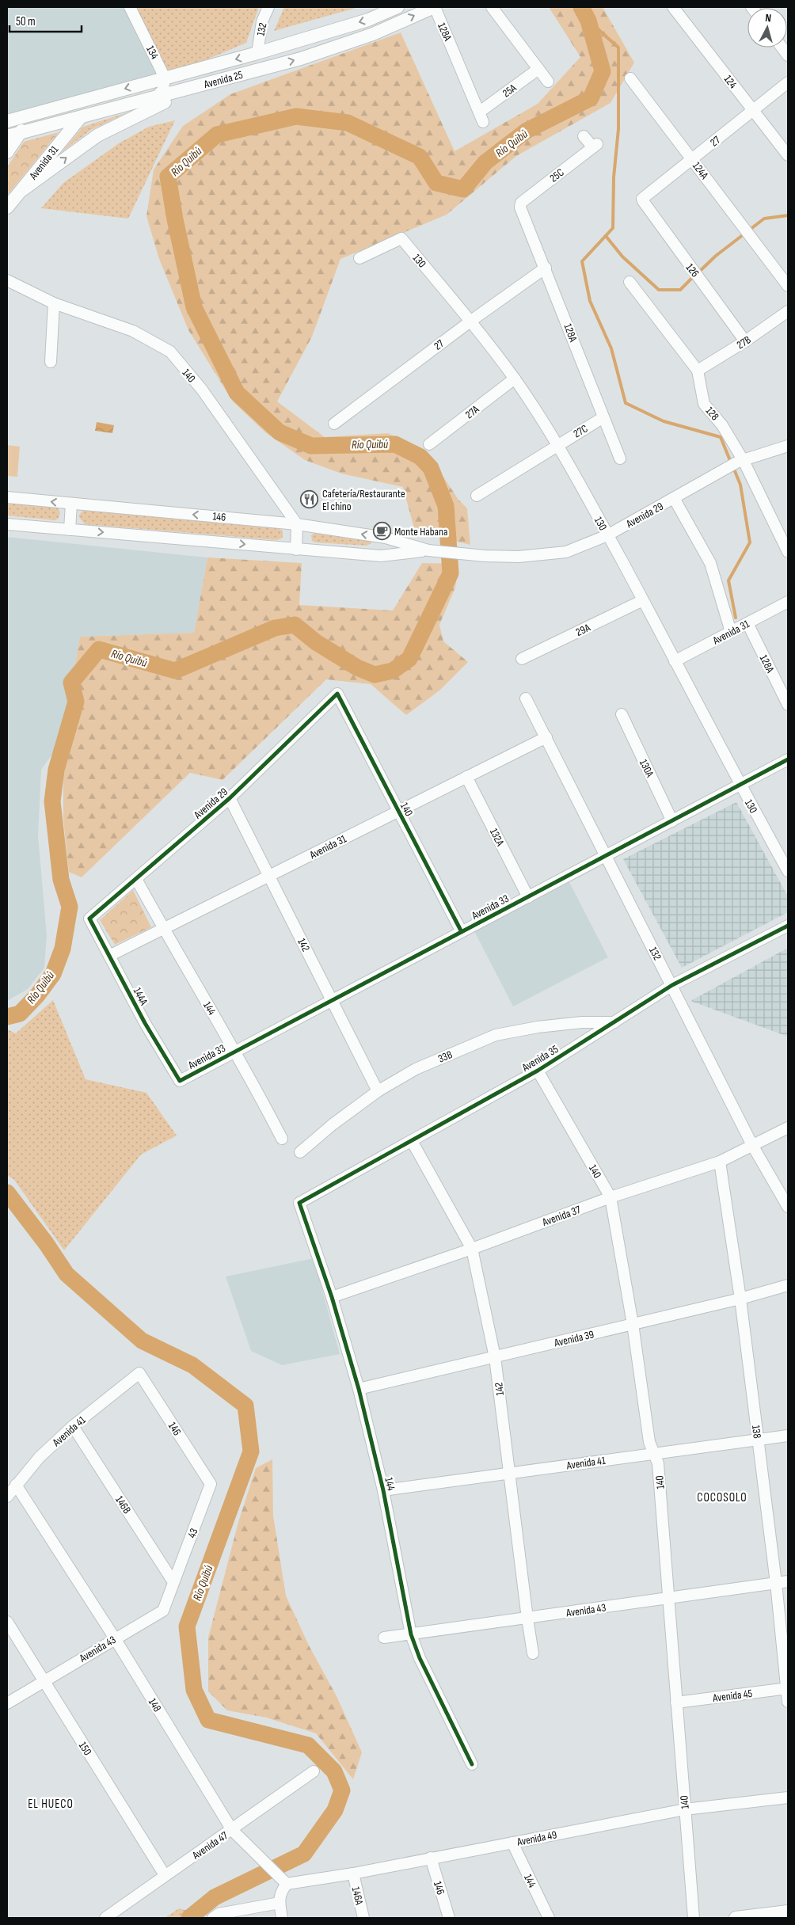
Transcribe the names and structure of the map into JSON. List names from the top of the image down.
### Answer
{
  "streets": {
    "main road": ["Avenida 25", "Avenida 31"],
    "street": [
      "132",
      "128A",
      "134",
      "124",
      "25A",
      "27",
      "124A",
      "25C",
      "130",
      "126",
      "27B",
      "140",
      "27A",
      "128",
      "27C",
      "Avenida 29",
      "146",
      "29A",
      "130A",
      "132A",
      "Avenida 33",
      "142",
      "144A",
      "144",
      "33B",
      "Avenida 35",
      "Avenida 37",
      "Avenida 39",
      "Avenida 41",
      "138",
      "146B",
      "43",
      "Avenida 43",
      "Avenida 45",
      "148",
      "150",
      "Avenida 49",
      "Avenida 47",
      "146A"
    ]
  },
  "crossings": [
    ["132", "Avenida 25"],
    ["132", "Avenida 31"],
    ["132", "Avenida 33"],
    ["132", "Avenida 35"],
    ["132", "Avenida 37"],
    ["128A", "Avenida 25"],
    ["128A", "25A"],
    ["128A", "27"],
    ["128A", "Avenida 31"],
    ["128A", "25C"],
    ["128A", "27C"],
    ["134", "Avenida 25"],
    ["Avenida 25", "Avenida 31"],
    ["124", "27"],
    ["27", "124A"],
    ["27", "130"],
    ["27", "126"],
    ["Avenida 31", "130"],
    ["Avenida 31", "140"],
    ["Avenida 31", "132A"],
    ["Avenida 31", "142"],
    ["Avenida 31", "144A"],
    ["Avenida 31", "144"],
    ["130", "27A"],
    ["130", "27C"],
    ["130", "Avenida 29"],
    ["130", "29A"],
    ["130", "Avenida 33"],
    ["126", "27B"],
    ["27B", "128"],
    ["140", "Avenida 29"],
    ["140", "146"],
    ["140", "Avenida 33"],
    ["140", "Avenida 35"],
    ["140", "Avenida 37"],
    ["140", "Avenida 39"],
    ["140", "Avenida 41"],
    ["140", "Avenida 43"],
    ["140", "Avenida 45"],
    ["140", "Avenida 49"],
    ["128", "Avenida 29"],
    ["Avenida 29", "146"],
    ["Avenida 29", "142"],
    ["Avenida 29", "144A"],
    ["Avenida 29", "144"],
    ["146", "Avenida 41"],
    ["146", "43"],
    ["146", "Avenida 49"],
    ["130A", "Avenida 33"],
    ["132A", "Avenida 33"],
    ["Avenida 33", "142"],
    ["Avenida 33", "144A"],
    ["Avenida 33", "144"],
    ["142", "33B"],
    ["142", "Avenida 35"],
    ["142", "Avenida 37"],
    ["142", "Avenida 39"],
    ["142", "Avenida 41"],
    ["142", "Avenida 43"],
    ["144", "Avenida 35"],
    ["144", "Avenida 37"],
    ["144", "Avenida 39"],
    ["144", "Avenida 41"],
    ["144", "Avenida 43"],
    ["144", "Avenida 49"],
    ["33B", "Avenida 35"],
    ["Avenida 37", "138"],
    ["Avenida 39", "138"],
    ["Avenida 41", "138"],
    ["Avenida 41", "146B"],
    ["Avenida 41", "148"],
    ["138", "Avenida 43"],
    ["138", "Avenida 45"],
    ["146B", "43"],
    ["146B", "Avenida 43"],
    ["43", "Avenida 43"],
    ["Avenida 43", "148"],
    ["Avenida 43", "150"],
    ["148", "Avenida 49"],
    ["148", "Avenida 47"],
    ["150", "Avenida 47"],
    ["Avenida 49", "146A"]
  ],
  "districts": ["COCOSOLO", "EL HUECO"],
  "water": ["Río Quibú"],
  "places": {
    "restaurant": ["Cafetería/Restaurante El chino"],
    "cafe": ["Monte Habana"]
  },
  "scale_bar": "50 m",
  "north": "top"
}
